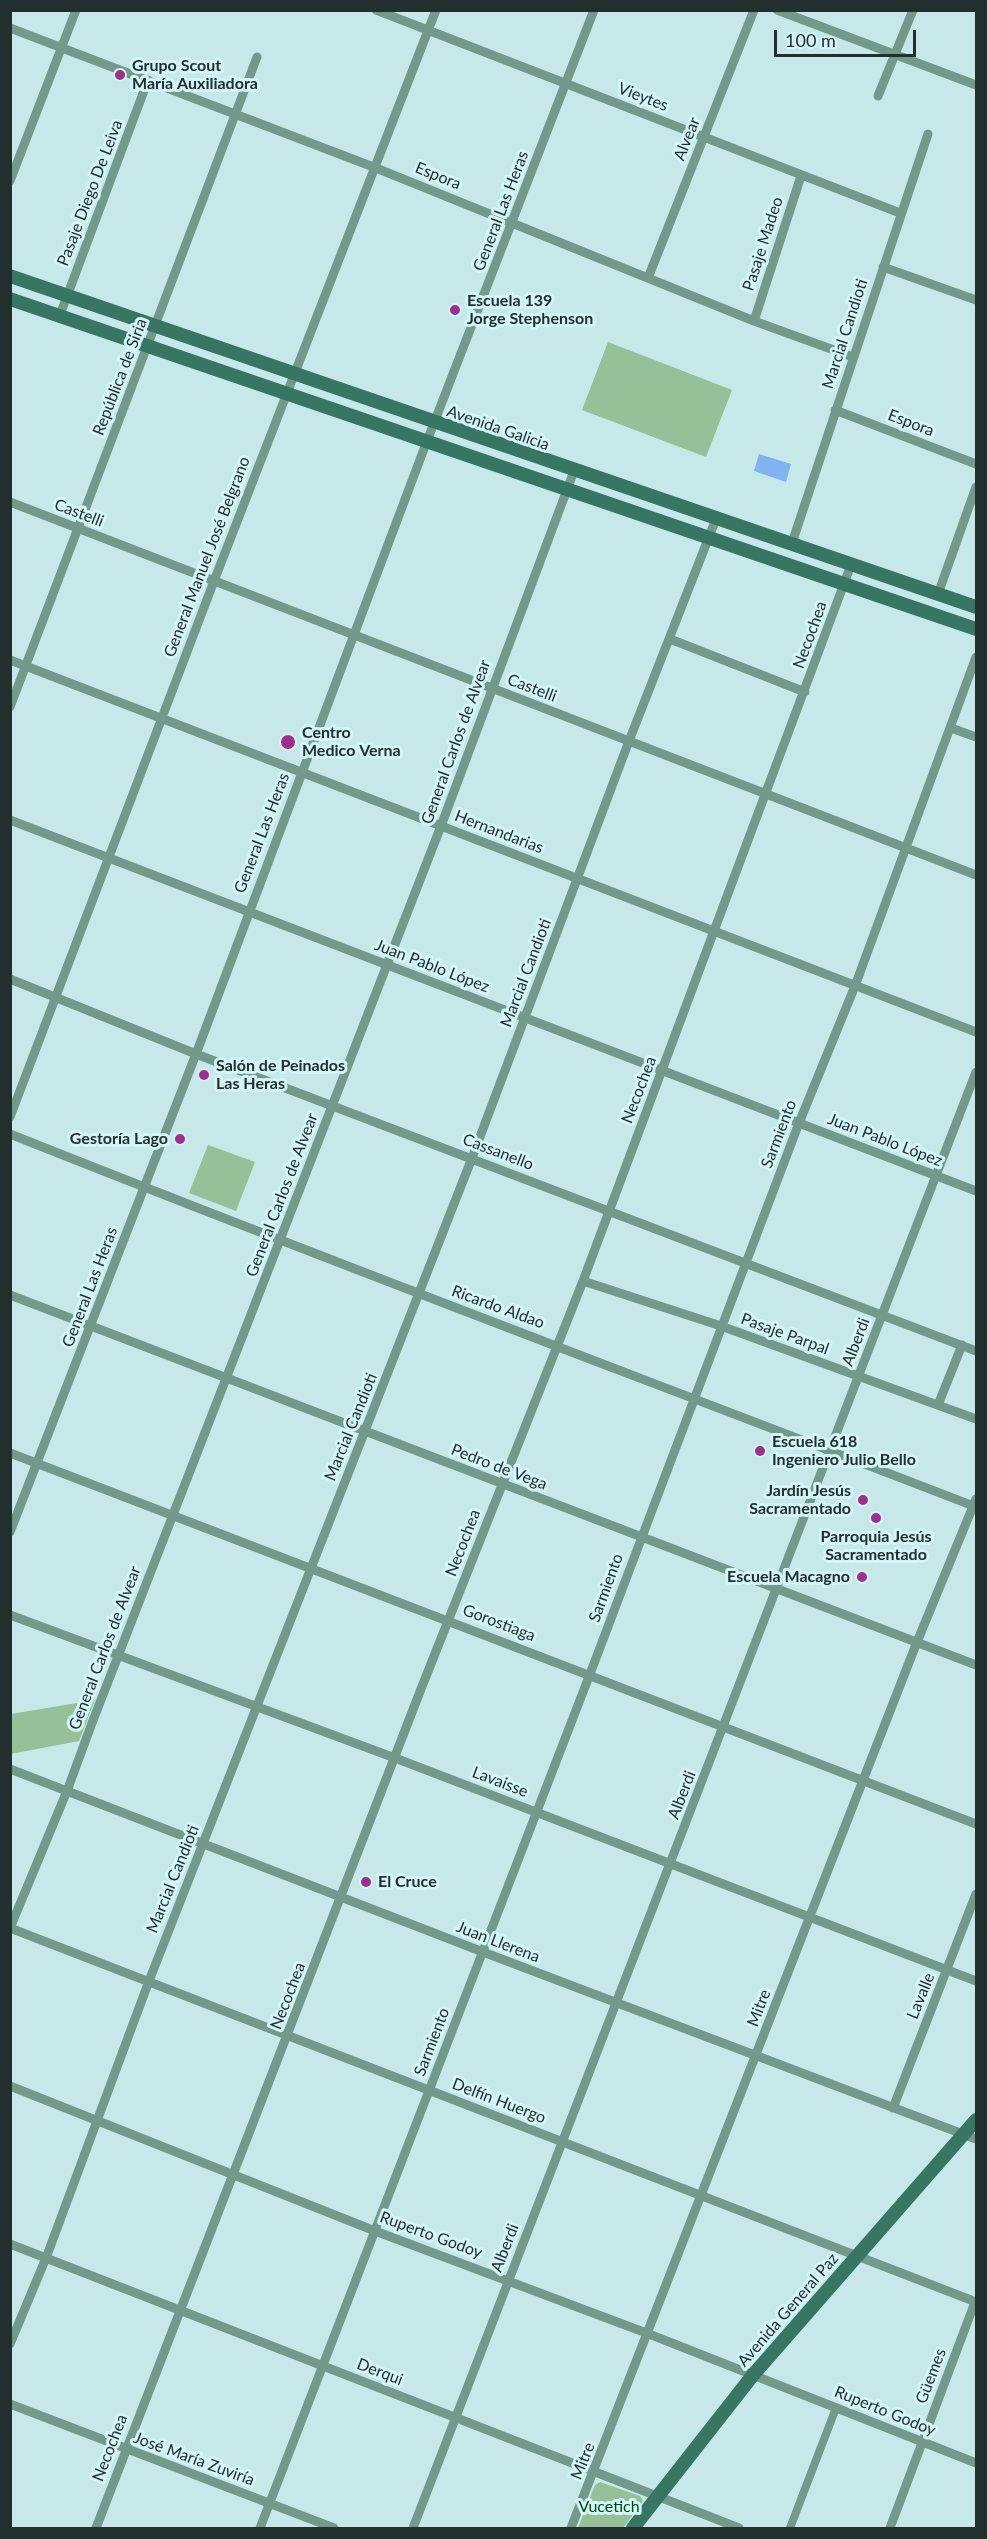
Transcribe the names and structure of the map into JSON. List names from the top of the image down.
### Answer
{
  "streets": {
    "main road": ["Avenida Galicia", "Avenida General Paz"],
    "street": [
      "Vieytes",
      "Alvear",
      "Espora",
      "Pasaje Diego De Leiva",
      "General Las Heras",
      "Pasaje Madeo",
      "Marcial Candioti",
      "República de Siria",
      "Castelli",
      "General Manuel José Belgrano",
      "Necochea",
      "General Carlos de Alvear",
      "Hernandarias",
      "Juan Pablo López",
      "Sarmiento",
      "Cassanello",
      "Ricardo Aldao",
      "Pasaje Parpal",
      "Alberdi",
      "Pedro de Vega",
      "Gorostiaga",
      "Lavaisse",
      "Juan Llerena",
      "Lavalle",
      "Mitre",
      "Delfín Huergo",
      "Ruperto Godoy",
      "Derqui",
      "Güemes",
      "José María Zuviría"
    ]
  },
  "crossings": [
    ["Vieytes", "Alvear"],
    ["Vieytes", "General Las Heras"],
    ["Vieytes", "Pasaje Madeo"],
    ["Vieytes", "Marcial Candioti"],
    ["Vieytes", "General Manuel José Belgrano"],
    ["Alvear", "Espora"],
    ["Espora", "Pasaje Diego De Leiva"],
    ["Espora", "General Las Heras"],
    ["Espora", "Pasaje Madeo"],
    ["Espora", "Marcial Candioti"],
    ["Espora", "República de Siria"],
    ["Espora", "General Manuel José Belgrano"],
    ["Pasaje Diego De Leiva", "Avenida Galicia"],
    ["General Las Heras", "Avenida Galicia"],
    ["General Las Heras", "Castelli"],
    ["General Las Heras", "Hernandarias"],
    ["General Las Heras", "Juan Pablo López"],
    ["General Las Heras", "Cassanello"],
    ["General Las Heras", "Ricardo Aldao"],
    ["General Las Heras", "Pedro de Vega"],
    ["General Las Heras", "Gorostiaga"],
    ["Marcial Candioti", "Avenida Galicia"],
    ["Marcial Candioti", "Castelli"],
    ["Marcial Candioti", "Hernandarias"],
    ["Marcial Candioti", "Juan Pablo López"],
    ["Marcial Candioti", "Cassanello"],
    ["Marcial Candioti", "Ricardo Aldao"],
    ["Marcial Candioti", "Pedro de Vega"],
    ["Marcial Candioti", "Gorostiaga"],
    ["Marcial Candioti", "Lavaisse"],
    ["Marcial Candioti", "Juan Llerena"],
    ["Marcial Candioti", "Delfín Huergo"],
    ["Marcial Candioti", "Ruperto Godoy"],
    ["Marcial Candioti", "Derqui"],
    ["República de Siria", "Avenida Galicia"],
    ["República de Siria", "Castelli"],
    ["República de Siria", "Hernandarias"],
    ["Avenida Galicia", "General Manuel José Belgrano"],
    ["Avenida Galicia", "Necochea"],
    ["Avenida Galicia", "General Carlos de Alvear"],
    ["Castelli", "General Manuel José Belgrano"],
    ["Castelli", "Necochea"],
    ["Castelli", "General Carlos de Alvear"],
    ["Castelli", "Sarmiento"],
    ["General Manuel José Belgrano", "Hernandarias"],
    ["General Manuel José Belgrano", "Juan Pablo López"],
    ["General Manuel José Belgrano", "Cassanello"],
    ["Necochea", "Hernandarias"],
    ["Necochea", "Juan Pablo López"],
    ["Necochea", "Cassanello"],
    ["Necochea", "Ricardo Aldao"],
    ["Necochea", "Pasaje Parpal"],
    ["Necochea", "Pedro de Vega"],
    ["Necochea", "Gorostiaga"],
    ["Necochea", "Lavaisse"],
    ["Necochea", "Juan Llerena"],
    ["Necochea", "Delfín Huergo"],
    ["Necochea", "Ruperto Godoy"],
    ["Necochea", "Derqui"],
    ["Necochea", "José María Zuviría"],
    ["General Carlos de Alvear", "Hernandarias"],
    ["General Carlos de Alvear", "Juan Pablo López"],
    ["General Carlos de Alvear", "Cassanello"],
    ["General Carlos de Alvear", "Ricardo Aldao"],
    ["General Carlos de Alvear", "Pedro de Vega"],
    ["General Carlos de Alvear", "Gorostiaga"],
    ["General Carlos de Alvear", "Lavaisse"],
    ["General Carlos de Alvear", "Juan Llerena"],
    ["General Carlos de Alvear", "Delfín Huergo"],
    ["Hernandarias", "Sarmiento"],
    ["Juan Pablo López", "Sarmiento"],
    ["Juan Pablo López", "Alberdi"],
    ["Sarmiento", "Cassanello"],
    ["Sarmiento", "Ricardo Aldao"],
    ["Sarmiento", "Pasaje Parpal"],
    ["Sarmiento", "Pedro de Vega"],
    ["Sarmiento", "Gorostiaga"],
    ["Sarmiento", "Lavaisse"],
    ["Sarmiento", "Juan Llerena"],
    ["Sarmiento", "Delfín Huergo"],
    ["Sarmiento", "Ruperto Godoy"],
    ["Sarmiento", "Derqui"],
    ["Sarmiento", "José María Zuviría"],
    ["Cassanello", "Alberdi"],
    ["Ricardo Aldao", "Alberdi"],
    ["Ricardo Aldao", "Mitre"],
    ["Pasaje Parpal", "Alberdi"],
    ["Alberdi", "Pedro de Vega"],
    ["Alberdi", "Gorostiaga"],
    ["Alberdi", "Lavaisse"],
    ["Alberdi", "Juan Llerena"],
    ["Alberdi", "Delfín Huergo"],
    ["Alberdi", "Ruperto Godoy"],
    ["Alberdi", "Derqui"],
    ["Pedro de Vega", "Mitre"],
    ["Gorostiaga", "Mitre"],
    ["Lavaisse", "Lavalle"],
    ["Lavaisse", "Mitre"],
    ["Juan Llerena", "Lavalle"],
    ["Juan Llerena", "Mitre"],
    ["Juan Llerena", "Avenida General Paz"],
    ["Mitre", "Delfín Huergo"],
    ["Mitre", "Ruperto Godoy"],
    ["Mitre", "Derqui"],
    ["Delfín Huergo", "Avenida General Paz"],
    ["Delfín Huergo", "Güemes"],
    ["Ruperto Godoy", "Avenida General Paz"],
    ["Ruperto Godoy", "Güemes"],
    ["Avenida General Paz", "Derqui"]
  ],
  "parks": ["Vucetich"],
  "places": [
    "Grupo Scout María Auxiliadora",
    "Escuela 139 Jorge Stephenson",
    "Centro Medico Verna",
    "Salón de Peinados Las Heras",
    "Gestoría Lago",
    "Escuela 618 Ingeniero Julio Bello",
    "Jardín Jesús Sacramentado",
    "Parroquia Jesús Sacramentado",
    "Escuela Macagno",
    "El Cruce"
  ],
  "scale_bar": "100 m"
}
